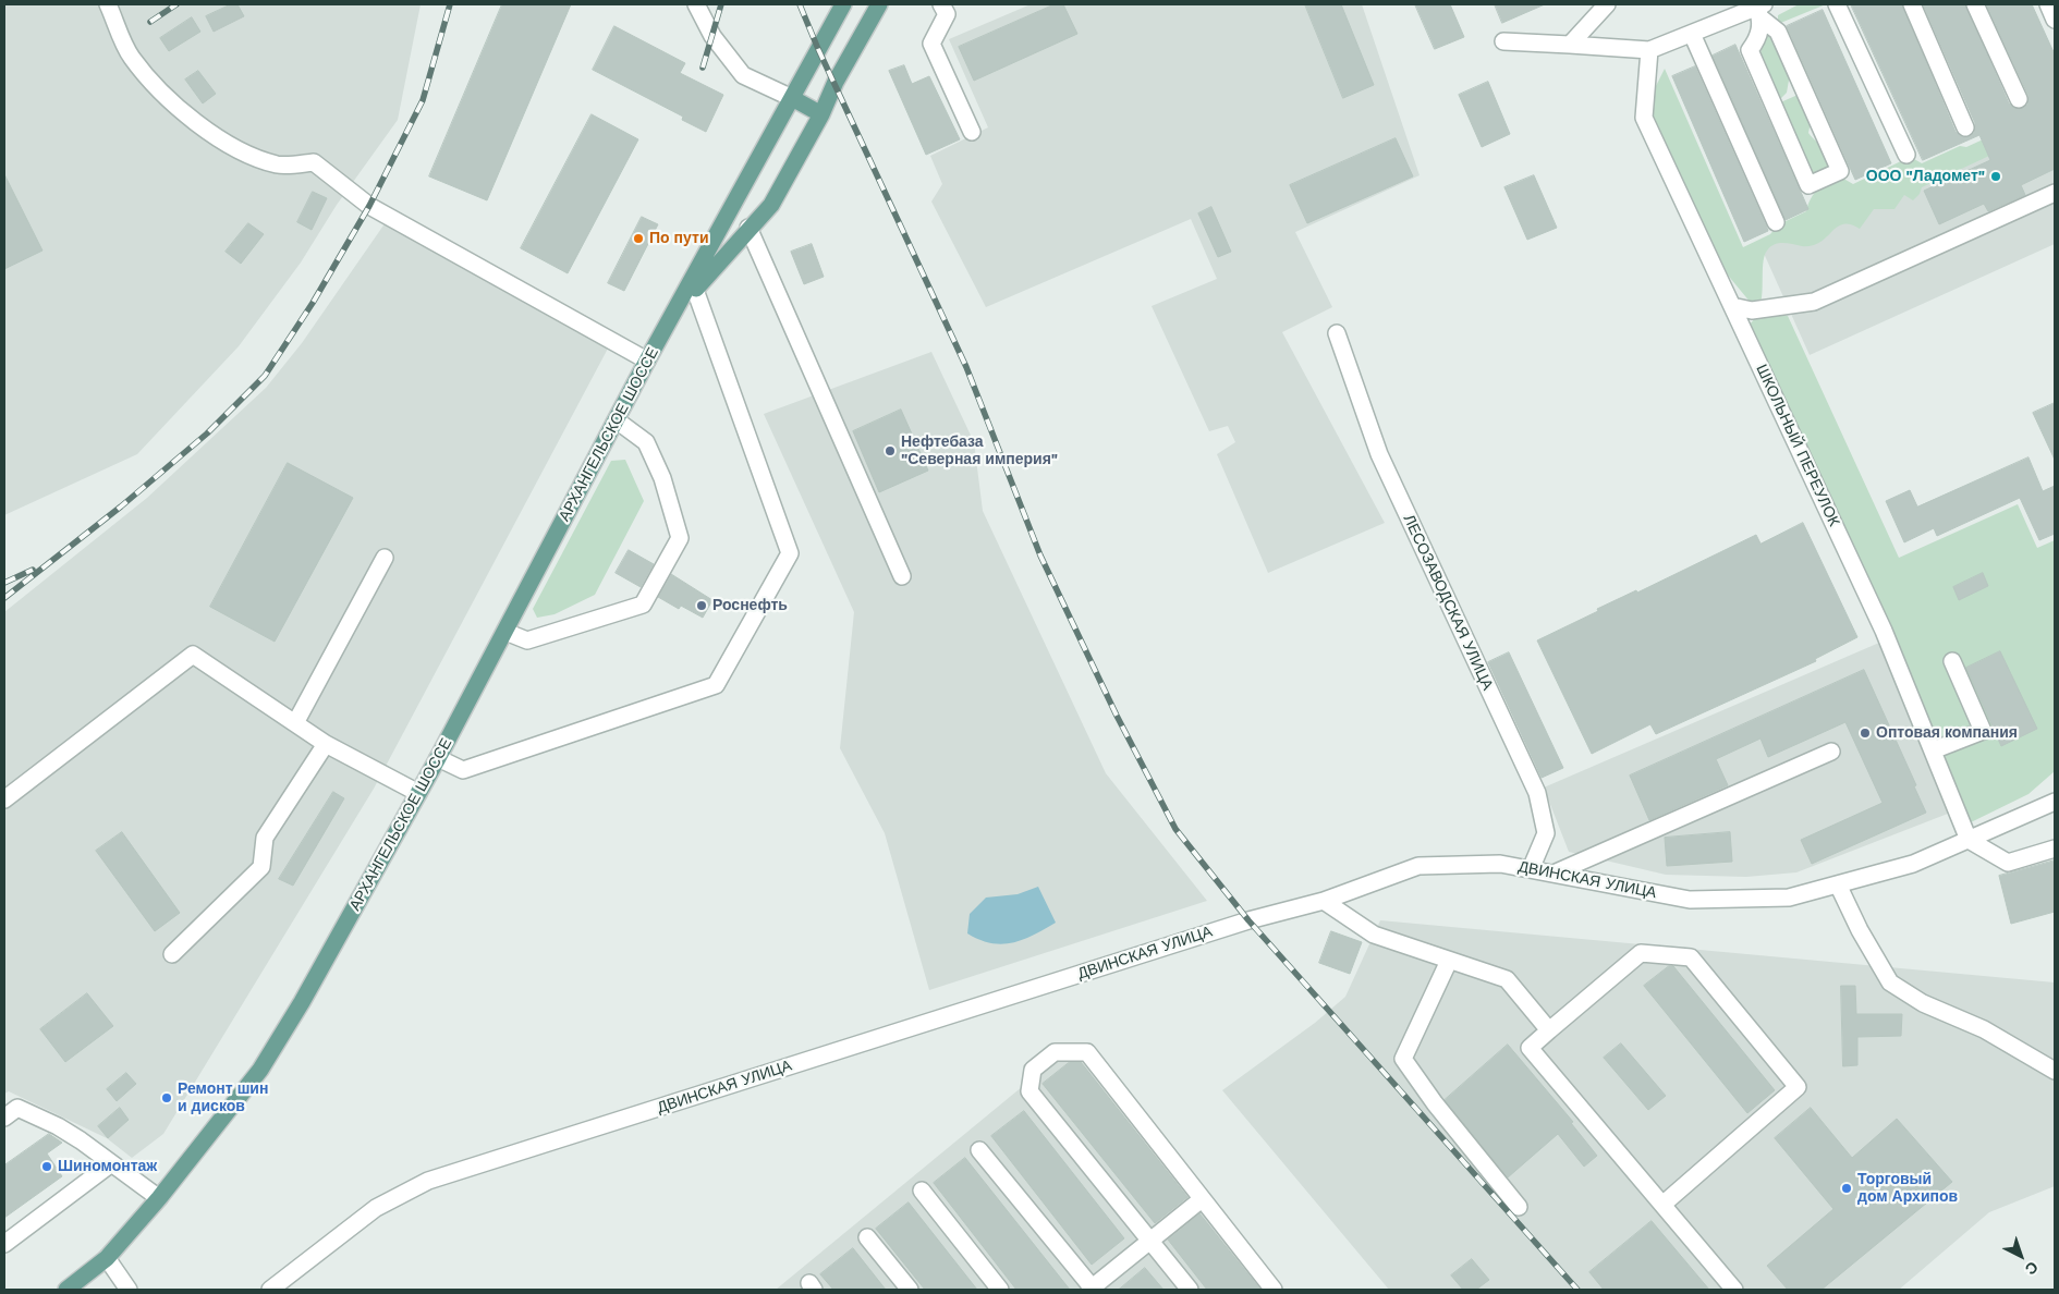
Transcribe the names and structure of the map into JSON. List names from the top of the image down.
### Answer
{
  "streets": {
    "main road": ["АРХАНГЕЛЬСКОЕ ШОССЕ"],
    "street": ["ШКОЛЬНЫЙ ПЕРЕУЛОК", "ЛЕСОЗАВОДСКАЯ УЛИЦА", "ДВИНСКАЯ УЛИЦА"]
  },
  "crossings": [
    ["ШКОЛЬНЫЙ ПЕРЕУЛОК", "ДВИНСКАЯ УЛИЦА"],
    ["ЛЕСОЗАВОДСКАЯ УЛИЦА", "ДВИНСКАЯ УЛИЦА"]
  ],
  "places": [
    "ООО \"Ладомет\"",
    "По пути",
    "Нефтебаза \"Северная империя\"",
    "Роснефть",
    "Оптовая компания",
    "Ремонт шин и дисков",
    "Шиномонтаж",
    "Торговый дом Архипов"
  ],
  "north": "bottom right"
}
